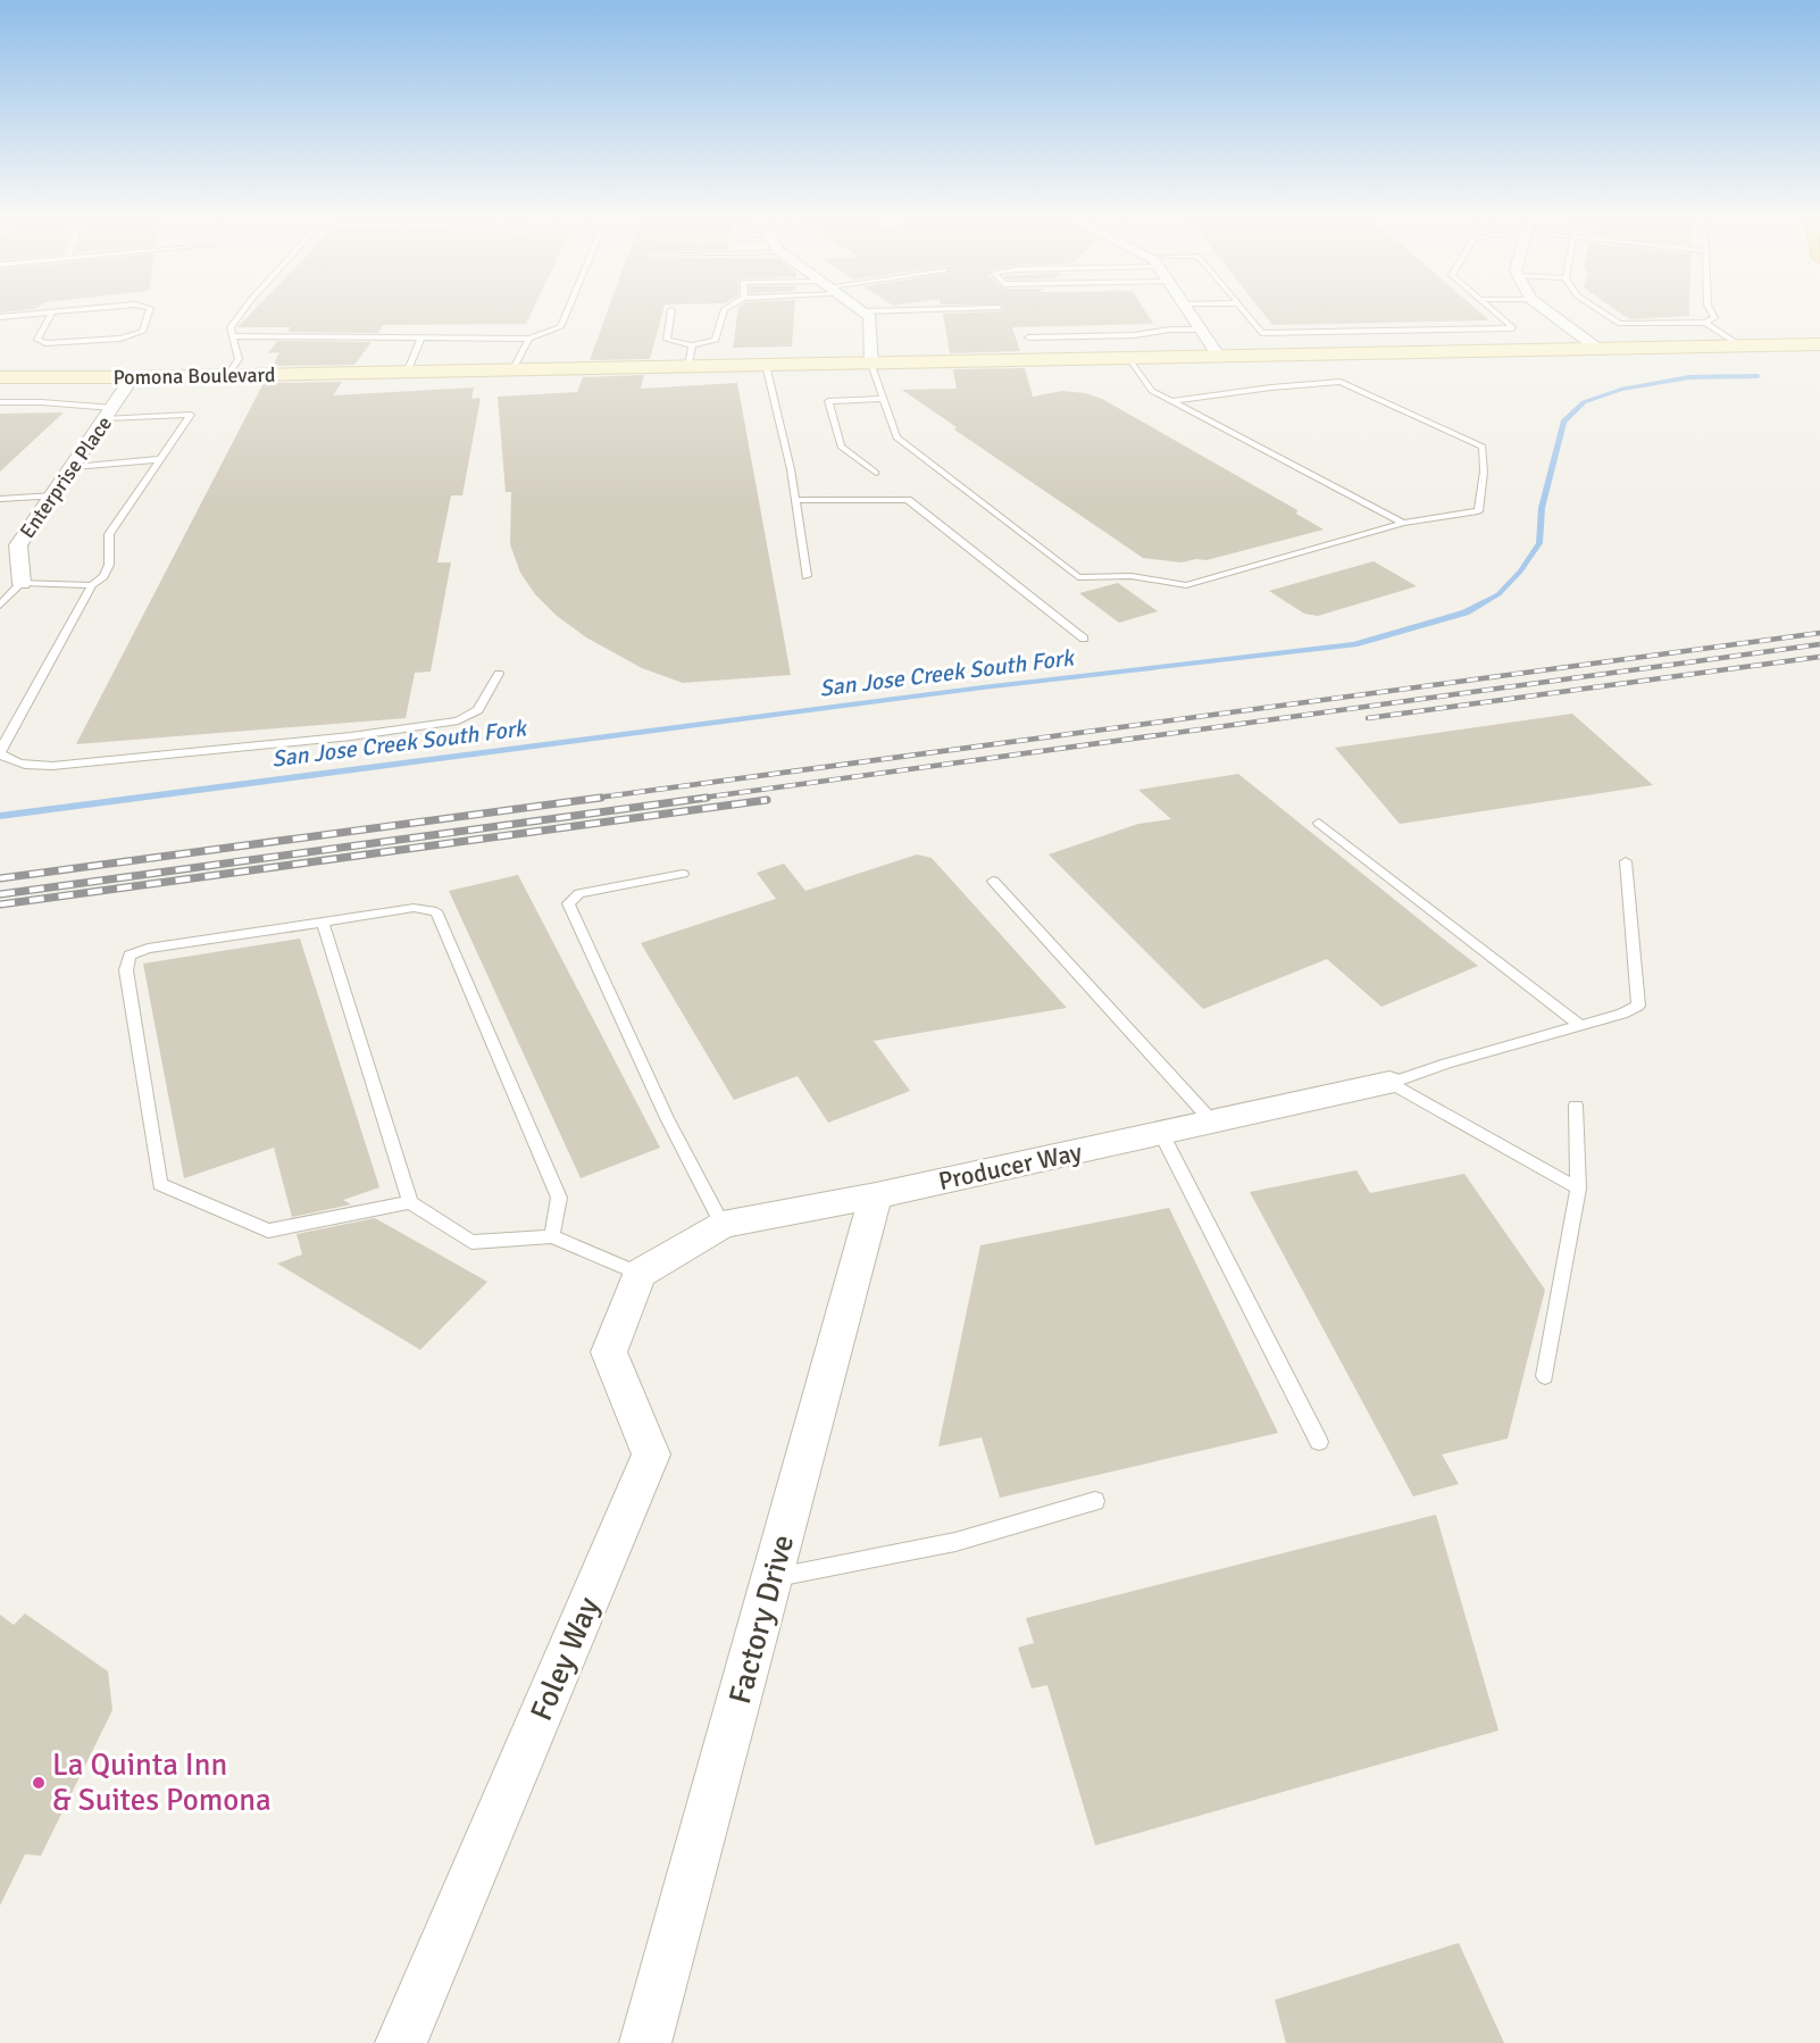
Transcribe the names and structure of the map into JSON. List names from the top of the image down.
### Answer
{
  "streets": {
    "street": [
      "Pomona Boulevard",
      "Enterprise Place",
      "Producer Way",
      "Factory Drive",
      "Foley Way"
    ]
  },
  "crossings": [
    ["Pomona Boulevard", "Enterprise Place"],
    ["Producer Way", "Factory Drive"],
    ["Producer Way", "Foley Way"]
  ],
  "water": ["San Jose Creek South Fork"],
  "places": ["La Quinta Inn & Suites Pomona"]
}
